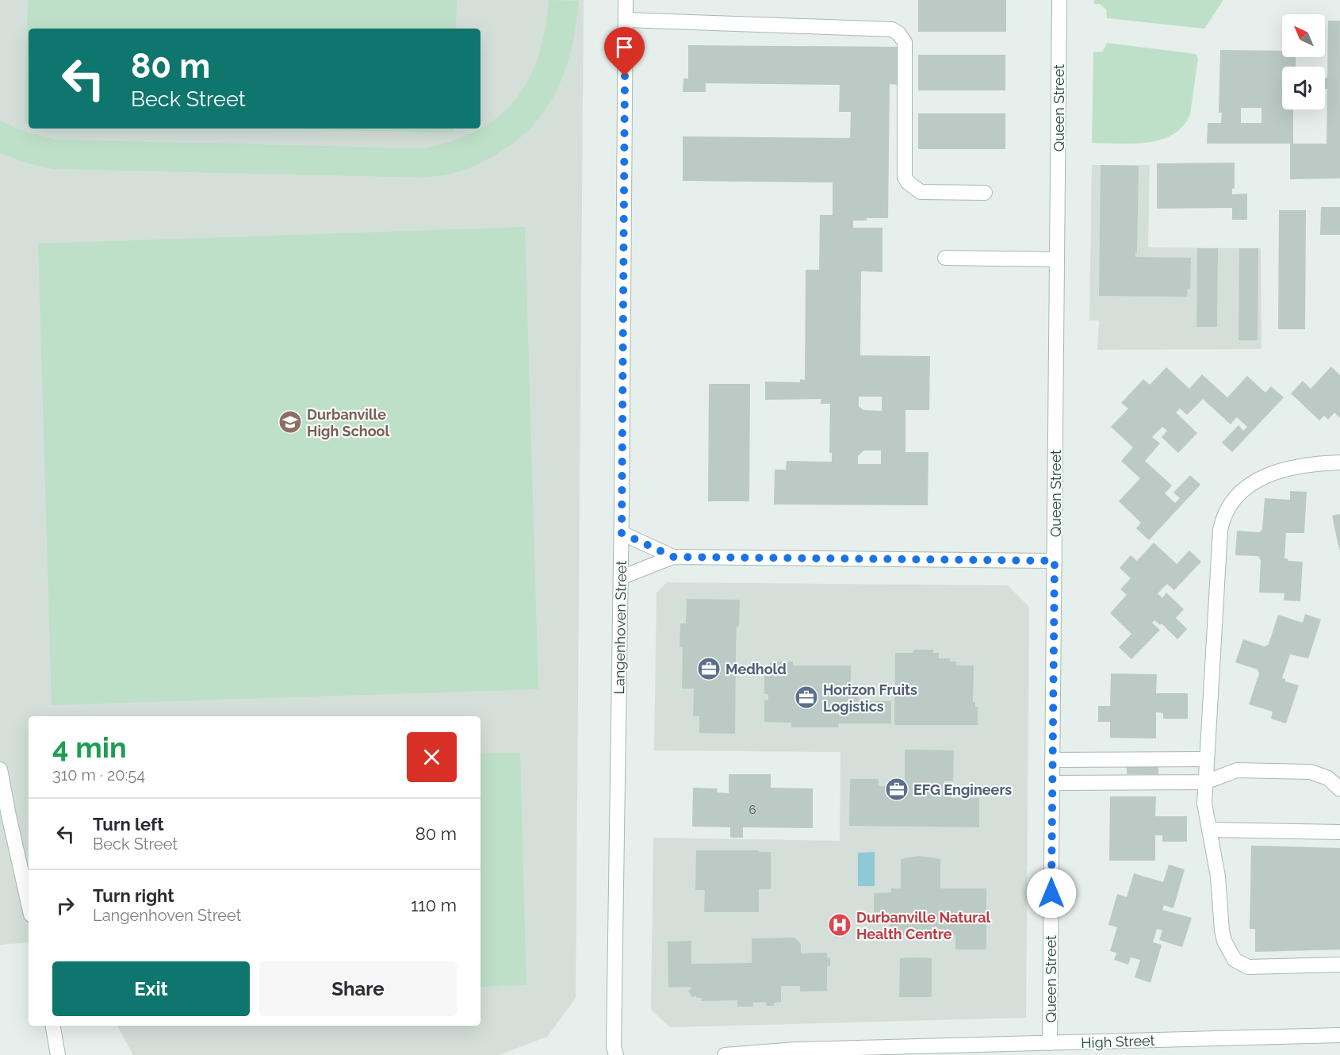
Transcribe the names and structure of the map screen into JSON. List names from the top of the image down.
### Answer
{
  "streets": {
    "street": ["Queen Street", "Langenhoven Street", "High Street"]
  },
  "crossings": [
    ["Queen Street", "High Street"]
  ],
  "places": {
    "school or university": ["Durbanville High School"],
    "office": ["Medhold", "Horizon Fruits Logistics", "EFG Engineers"],
    "hospital": ["Durbanville Natural Health Centre"]
  },
  "house_numbers": ["6"],
  "north": "top left",
  "page": {
    "turn": ["80 m", "Beck Street"],
    "heading": ["4 min", "310 m · 20:54"],
    "list": [
      {
        "name": "Turn left",
        "note": "Beck Street",
        "value": "80 m"
      },
      {
        "name": "Turn right",
        "note": "Langenhoven Street",
        "value": "110 m"
      }
    ],
    "buttons": ["Exit", "Share"]
  }
}
